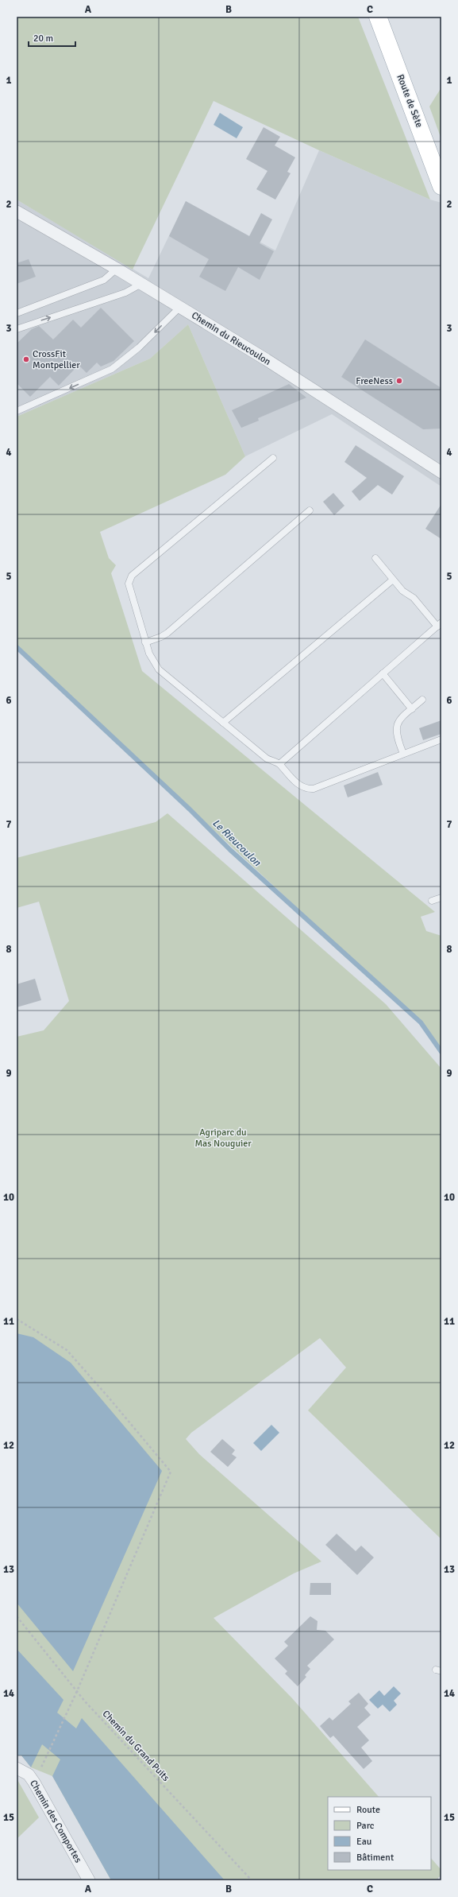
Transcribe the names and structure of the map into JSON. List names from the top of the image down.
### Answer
{
  "streets": {
    "main road": ["Route de Sète"],
    "street": ["Chemin du Rieucoulon", "Chemin des Comportes"],
    "path": ["Chemin du Grand Puits"]
  },
  "water": ["Le Rieucoulon"],
  "parks": ["Agriparc du Mas Nouguier"],
  "places": ["CrossFit Montpellier", "FreeNess"],
  "legend": [
    "Route",
    "Parc",
    "Eau",
    "Bâtiment"
  ],
  "scale_bar": "20 m",
  "grid": {
    "columns": ["A", "B", "C"],
    "rows": [
      "1",
      "2",
      "3",
      "4",
      "5",
      "6",
      "7",
      "8",
      "9",
      "10",
      "11",
      "12",
      "13",
      "14",
      "15"
    ]
  }
}
